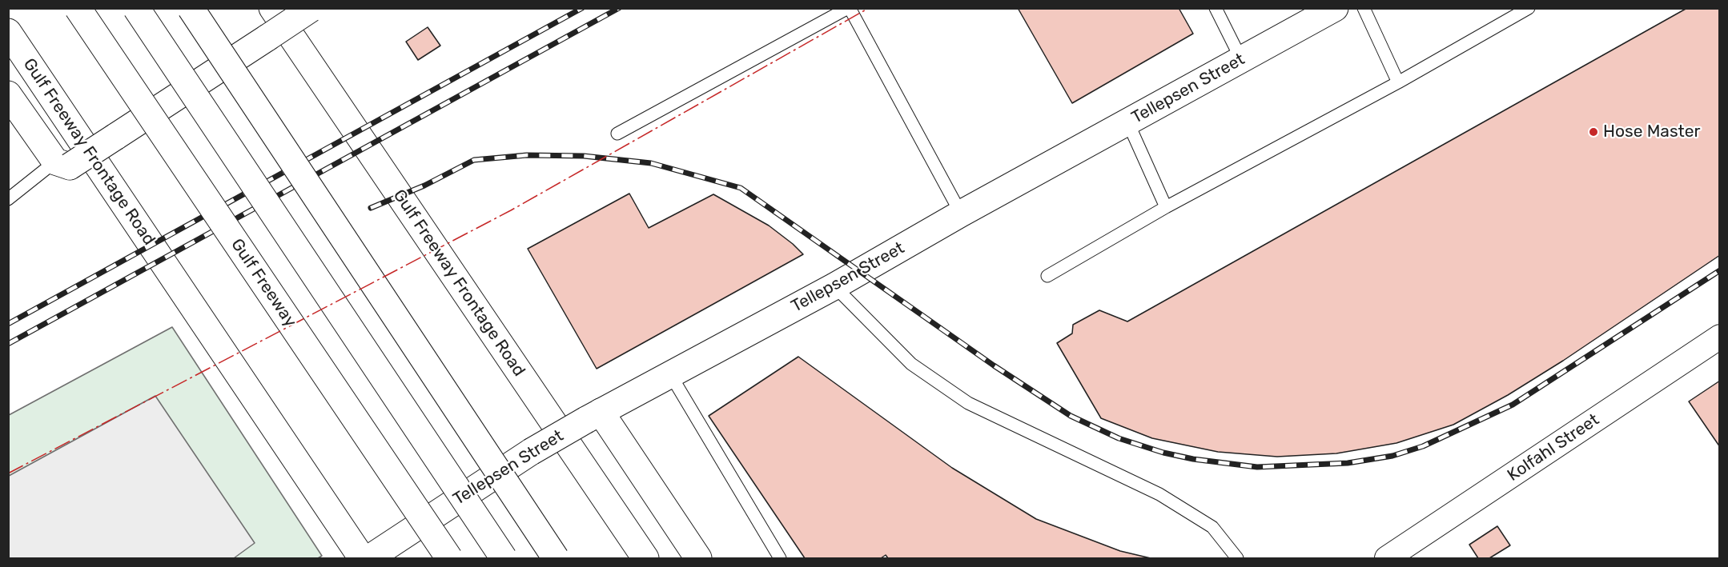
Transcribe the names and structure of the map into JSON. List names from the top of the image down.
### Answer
{
  "streets": {
    "main road": ["Tellepsen Street", "Gulf Freeway Frontage Road", "Gulf Freeway"],
    "street": ["Kolfahl Street"]
  },
  "places": ["Hose Master"]
}
